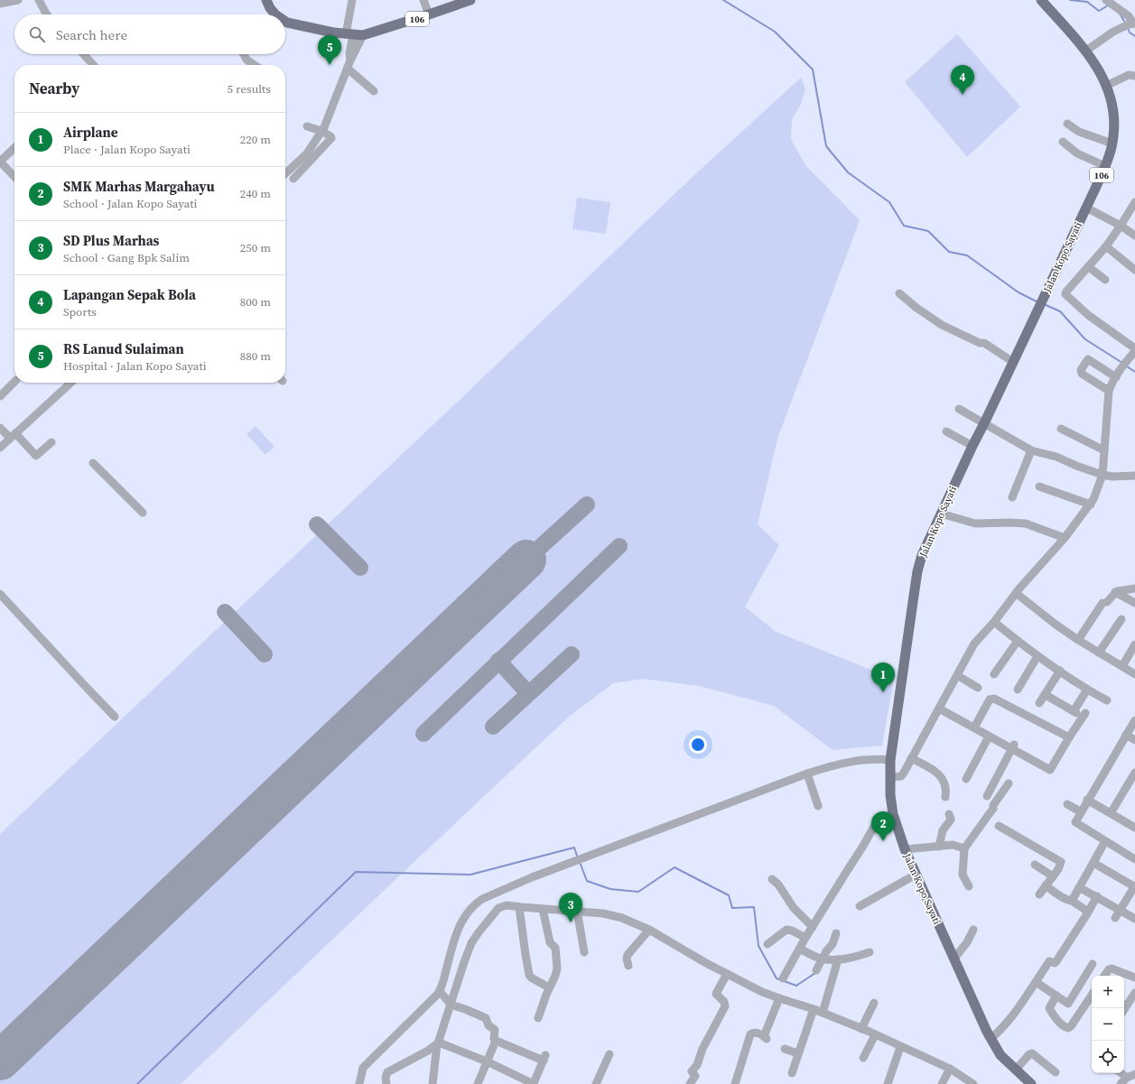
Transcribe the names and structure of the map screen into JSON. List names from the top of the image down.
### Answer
{
  "streets": {
    "main road": ["106", "Jalan Kopo Sayati"]
  },
  "page": {
    "search": "Search here",
    "pins": [
      "5",
      "4",
      "1",
      "2",
      "3"
    ],
    "heading": ["Nearby", "5 results"],
    "list": [
      {
        "mark": "1",
        "name": "Airplane",
        "note": "Place · Jalan Kopo Sayati",
        "value": "220 m"
      },
      {
        "mark": "2",
        "name": "SMK Marhas Margahayu",
        "note": "School · Jalan Kopo Sayati",
        "value": "240 m"
      },
      {
        "mark": "3",
        "name": "SD Plus Marhas",
        "note": "School · Gang Bpk Salim",
        "value": "250 m"
      },
      {
        "mark": "4",
        "name": "Lapangan Sepak Bola",
        "note": "Sports",
        "value": "800 m"
      },
      {
        "mark": "5",
        "name": "RS Lanud Sulaiman",
        "note": "Hospital · Jalan Kopo Sayati",
        "value": "880 m"
      }
    ],
    "map_buttons": ["+", "−"]
  }
}
